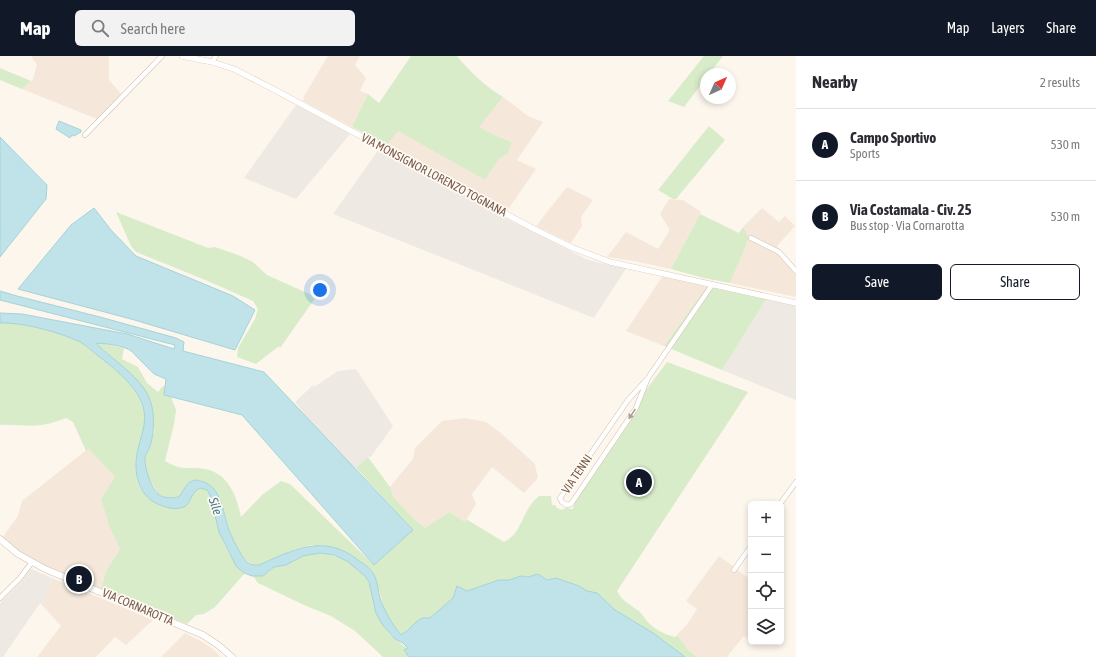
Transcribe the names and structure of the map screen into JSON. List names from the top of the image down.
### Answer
{
  "streets": {
    "main road": ["VIA CORNAROTTA"],
    "street": ["VIA MONSIGNOR LORENZO TOGNANA", "VIA TENNI"]
  },
  "crossings": [
    ["VIA MONSIGNOR LORENZO TOGNANA", "VIA TENNI"]
  ],
  "water": ["Sile"],
  "north": "top right",
  "page": {
    "header": "Map",
    "search": "Search here",
    "nav": ["Map", "Layers", "Share"],
    "heading": ["Nearby", "2 results"],
    "list": [
      {
        "mark": "A",
        "name": "Campo Sportivo",
        "note": "Sports",
        "value": "530 m"
      },
      {
        "mark": "B",
        "name": "Via Costamala - Civ. 25",
        "note": "Bus stop · Via Cornarotta",
        "value": "530 m"
      }
    ],
    "buttons": ["Save", "Share"],
    "pins": ["A", "B"],
    "map_buttons": ["+", "−"]
  }
}
